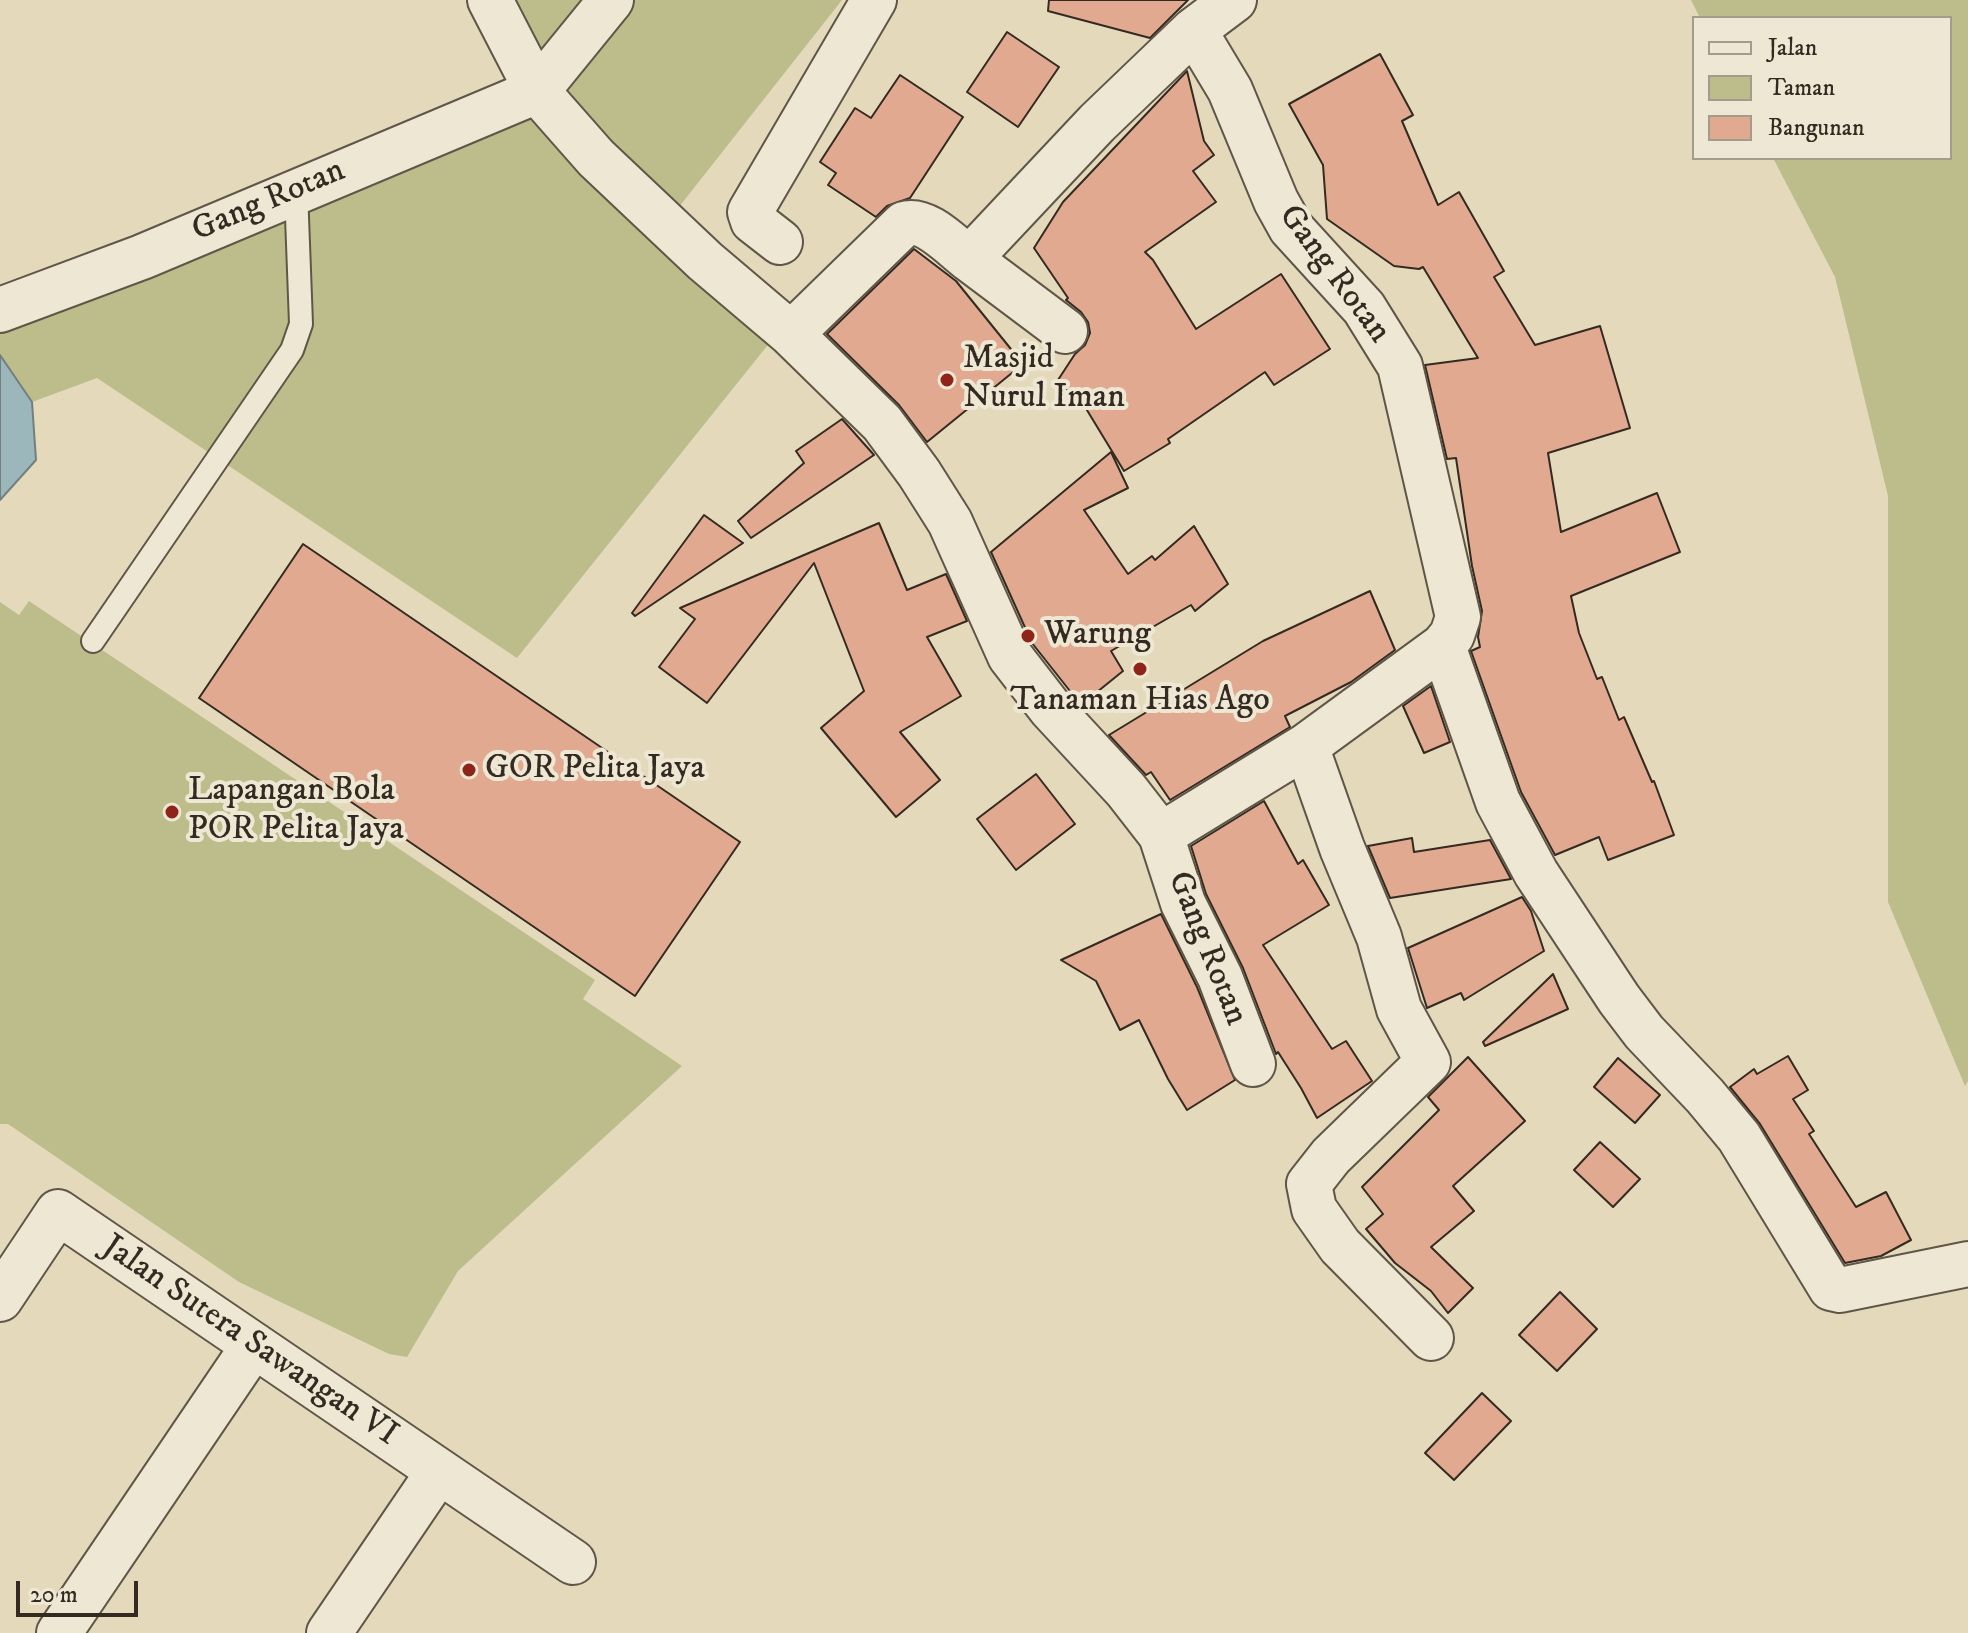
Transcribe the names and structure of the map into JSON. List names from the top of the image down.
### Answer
{
  "streets": {
    "street": ["Gang Rotan", "Jalan Sutera Sawangan VI"]
  },
  "places": [
    "Masjid Nurul Iman",
    "Warung",
    "Tanaman Hias Ago",
    "GOR Pelita Jaya",
    "Lapangan Bola POR Pelita Jaya"
  ],
  "legend": ["Jalan", "Taman", "Bangunan"],
  "scale_bar": "20 m"
}
